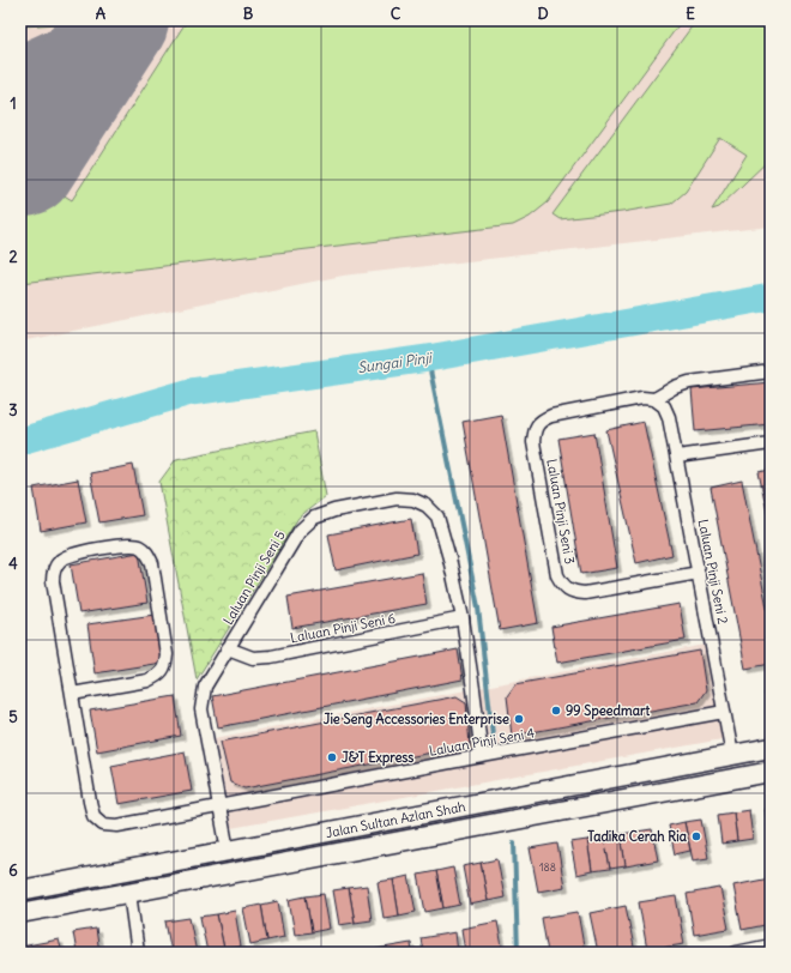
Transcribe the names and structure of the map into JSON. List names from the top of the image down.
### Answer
{
  "streets": {
    "main road": ["Jalan Sultan Azlan Shah"],
    "street": [
      "Laluan Pinji Seni 3",
      "Laluan Pinji Seni 2",
      "Laluan Pinji Seni 5",
      "Laluan Pinji Seni 6",
      "Laluan Pinji Seni 4"
    ]
  },
  "crossings": [
    ["Laluan Pinji Seni 3", "Laluan Pinji Seni 2"],
    ["Laluan Pinji Seni 2", "Laluan Pinji Seni 4"],
    ["Laluan Pinji Seni 2", "Jalan Sultan Azlan Shah"],
    ["Laluan Pinji Seni 5", "Laluan Pinji Seni 6"],
    ["Laluan Pinji Seni 5", "Laluan Pinji Seni 4"],
    ["Laluan Pinji Seni 5", "Jalan Sultan Azlan Shah"]
  ],
  "water": ["Sungai Pinji"],
  "places": [
    "99 Speedmart",
    "Jie Seng Accessories Enterprise",
    "J&T Express",
    "Tadika Cerah Ria"
  ],
  "house_numbers": ["188"],
  "grid": {
    "columns": [
      "A",
      "B",
      "C",
      "D",
      "E"
    ],
    "rows": [
      "1",
      "2",
      "3",
      "4",
      "5",
      "6"
    ]
  }
}
